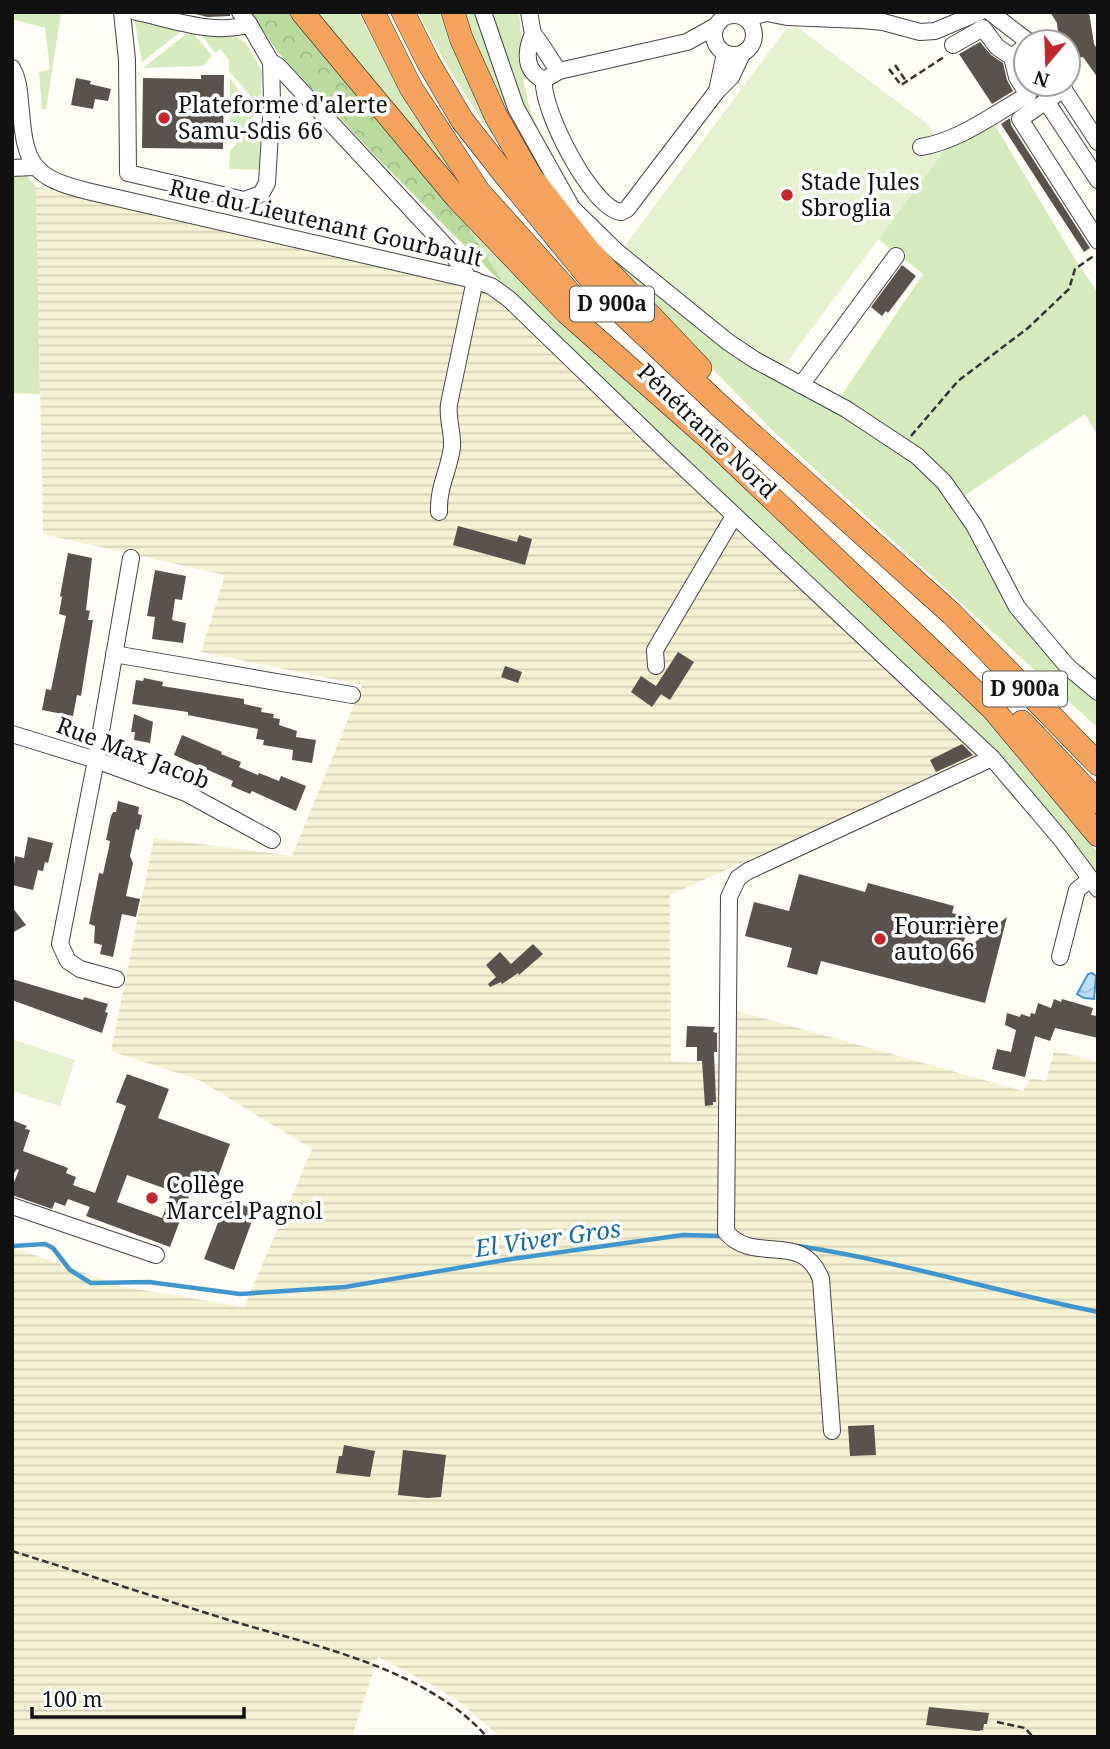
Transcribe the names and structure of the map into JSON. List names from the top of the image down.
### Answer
{
  "streets": {
    "highway": ["D 900a", "Pénétrante Nord"],
    "street": ["Rue du Lieutenant Gourbault", "Rue Max Jacob"]
  },
  "water": ["El Viver Gros"],
  "places": [
    "Plateforme d'alerte Samu-Sdis 66",
    "Stade Jules Sbroglia",
    "Fourrière auto 66",
    "Collège Marcel Pagnol"
  ],
  "scale_bar": "100 m",
  "north": "bottom"
}
